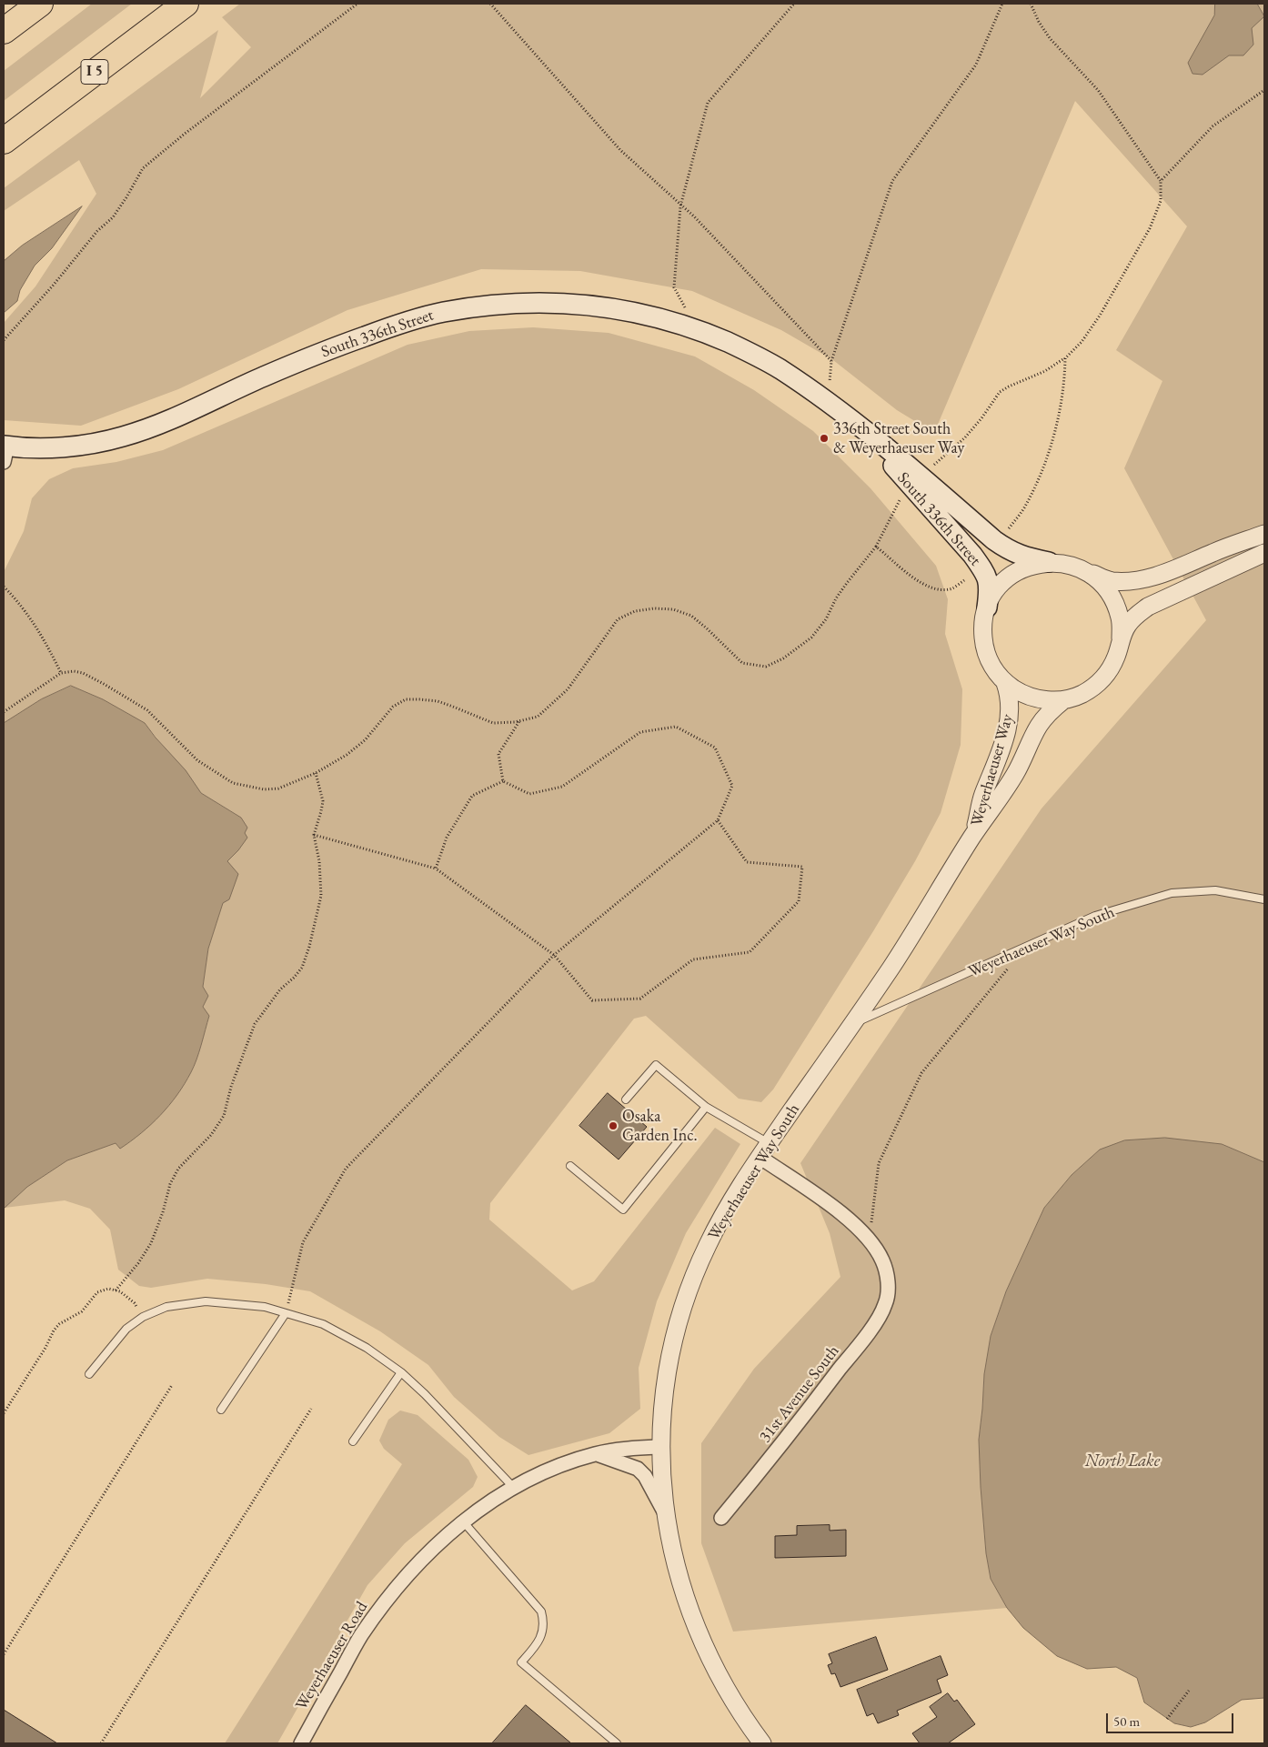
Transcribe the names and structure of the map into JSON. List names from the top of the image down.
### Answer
{
  "streets": {
    "highway": ["I 5"],
    "main road": ["South 336th Street"],
    "street": [
      "Weyerhaeuser Way",
      "Weyerhaeuser Way South",
      "31st Avenue South",
      "Weyerhaeuser Road"
    ]
  },
  "crossings": [
    ["South 336th Street", "Weyerhaeuser Way"],
    ["Weyerhaeuser Way", "Weyerhaeuser Way South"],
    ["Weyerhaeuser Way South", "Weyerhaeuser Road"]
  ],
  "water": ["North Lake"],
  "places": ["336th Street South & Weyerhaeuser Way", "Osaka Garden Inc."],
  "scale_bar": "50 m"
}
